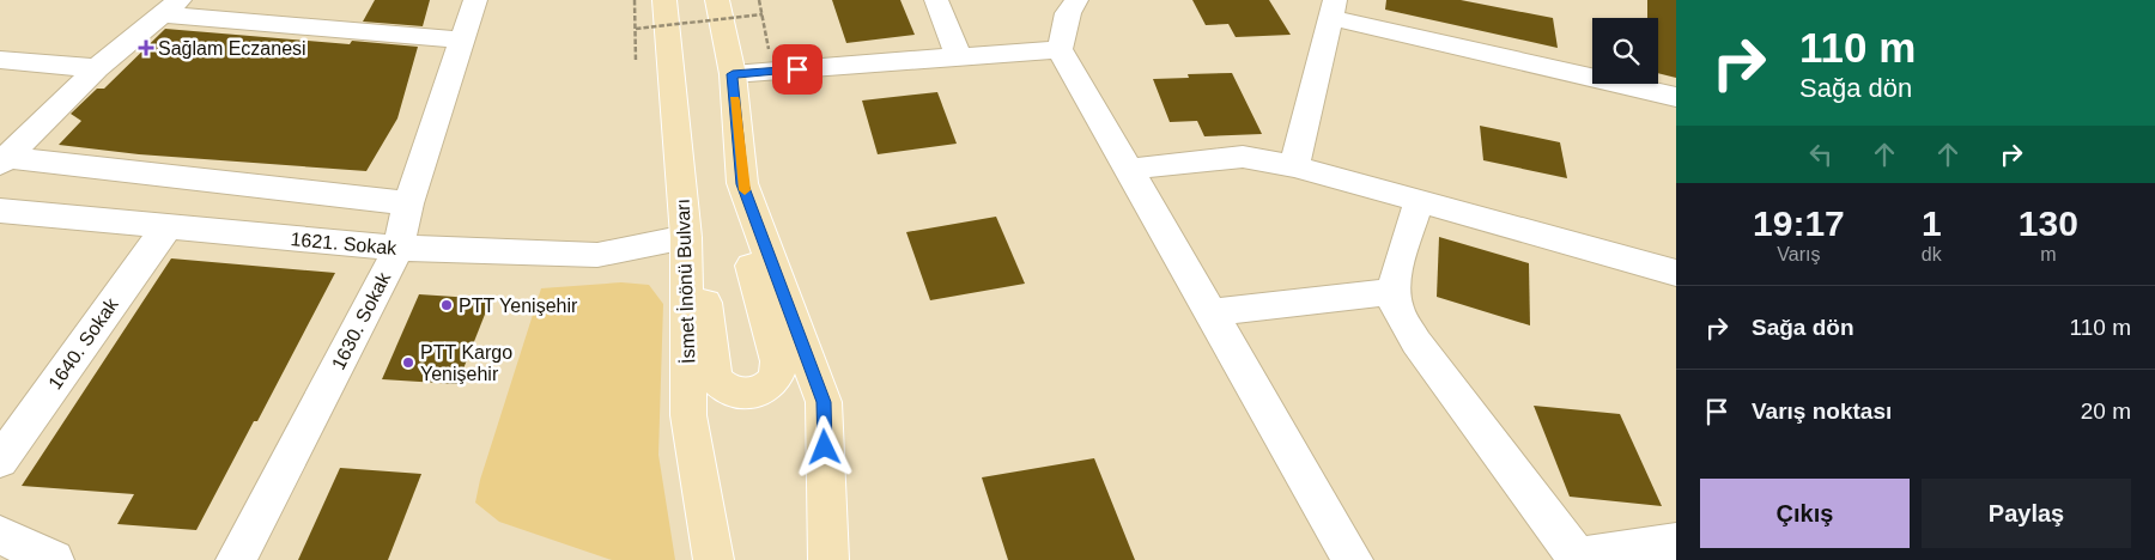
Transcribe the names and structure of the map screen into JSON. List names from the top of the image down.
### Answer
{
  "streets": {
    "main road": ["İsmet İnönü Bulvarı"],
    "street": ["1621. Sokak", "1630. Sokak", "1640. Sokak"]
  },
  "crossings": [
    ["1621. Sokak", "İsmet İnönü Bulvarı"],
    ["1621. Sokak", "1630. Sokak"],
    ["1621. Sokak", "1640. Sokak"]
  ],
  "places": {
    "health": ["Sağlam Eczanesi"],
    "other": ["PTT Yenişehir", "PTT Kargo Yenişehir"]
  },
  "page": {
    "turn": ["110 m", "Sağa dön"],
    "eta": [
      "19:17",
      "Varış",
      "1",
      "dk",
      "130",
      "m"
    ],
    "list": [
      {
        "name": "Sağa dön",
        "value": "110 m"
      },
      {
        "name": "Varış noktası",
        "value": "20 m"
      }
    ],
    "buttons": ["Çıkış", "Paylaş"]
  }
}
